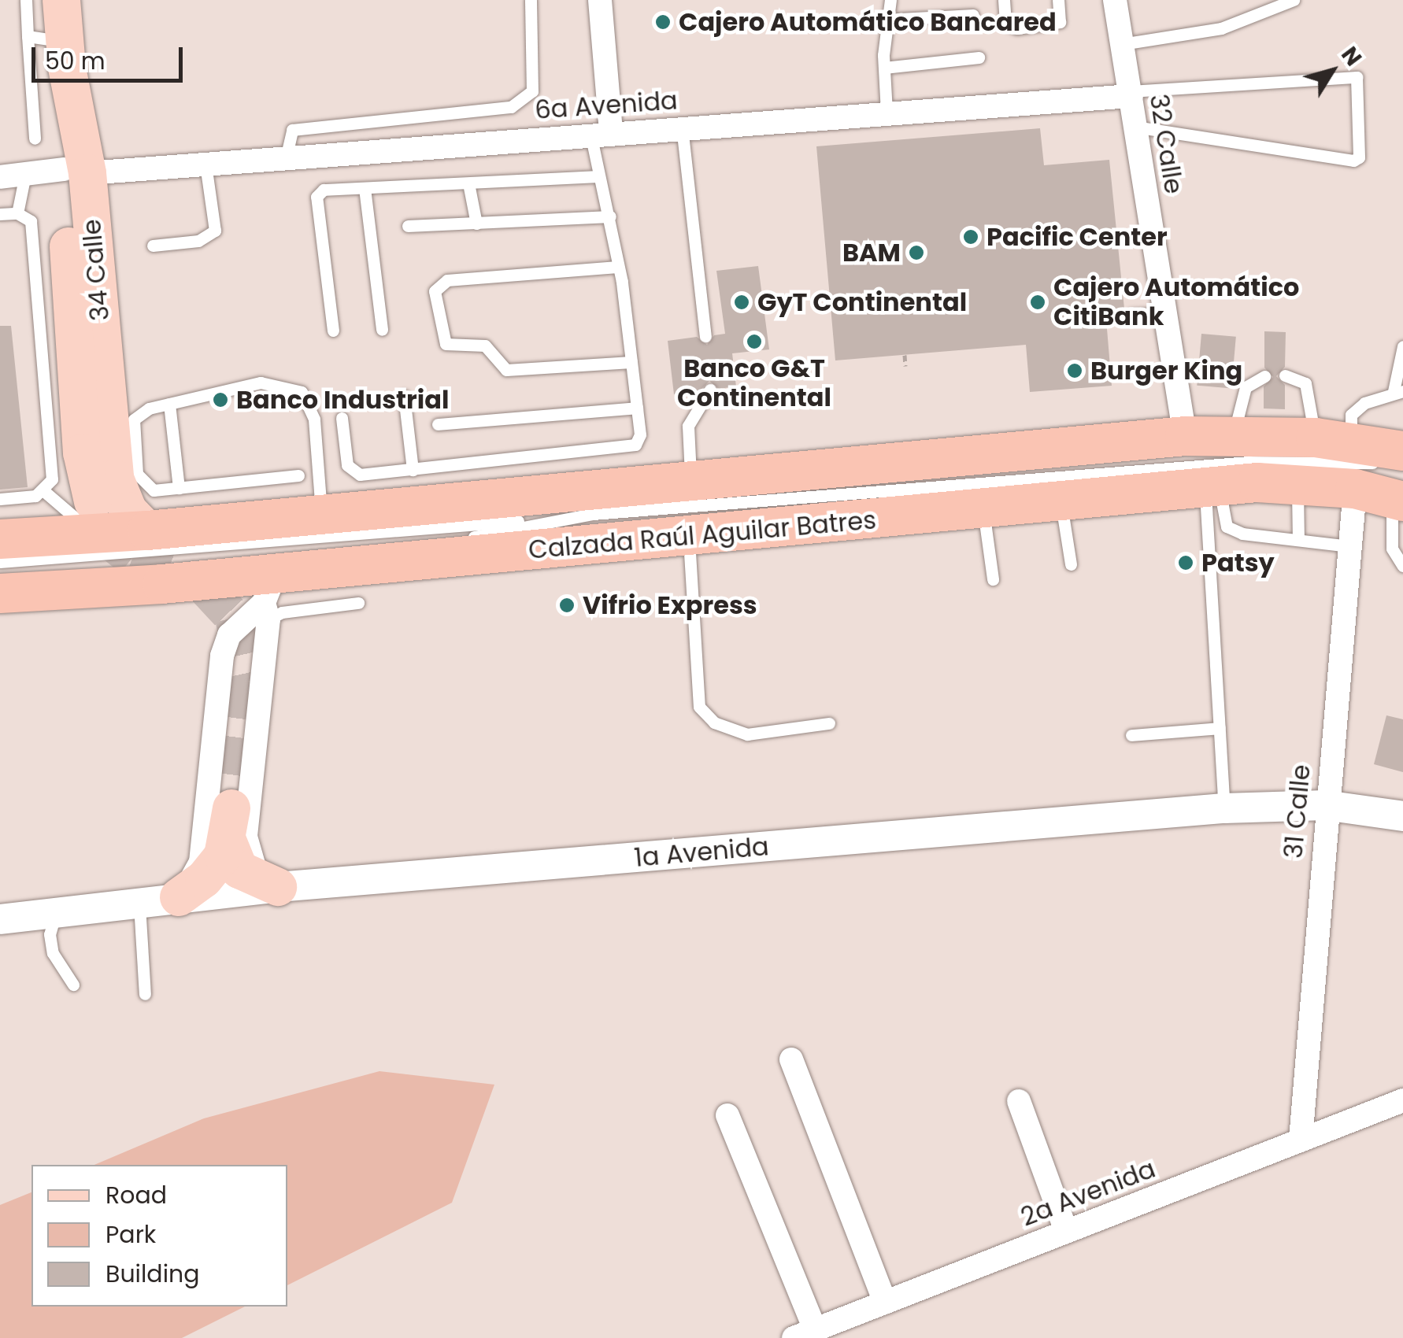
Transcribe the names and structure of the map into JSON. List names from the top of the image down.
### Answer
{
  "streets": {
    "highway": ["Calzada Raúl Aguilar Batres"],
    "main road": ["34 Calle"],
    "street": [
      "6a Avenida",
      "32 Calle",
      "31 Calle",
      "1a Avenida",
      "2a Avenida"
    ]
  },
  "crossings": [
    ["6a Avenida", "32 Calle"],
    ["6a Avenida", "34 Calle"],
    ["Calzada Raúl Aguilar Batres", "31 Calle"],
    ["31 Calle", "1a Avenida"],
    ["31 Calle", "2a Avenida"]
  ],
  "places": [
    "Cajero Automático Bancared",
    "Pacific Center",
    "BAM",
    "GyT Continental",
    "Cajero Automático CitiBank",
    "Banco G&T Continental",
    "Burger King",
    "Banco Industrial",
    "Patsy",
    "Vifrio Express"
  ],
  "legend": ["Road", "Park", "Building"],
  "scale_bar": "50 m",
  "north": "top right"
}
